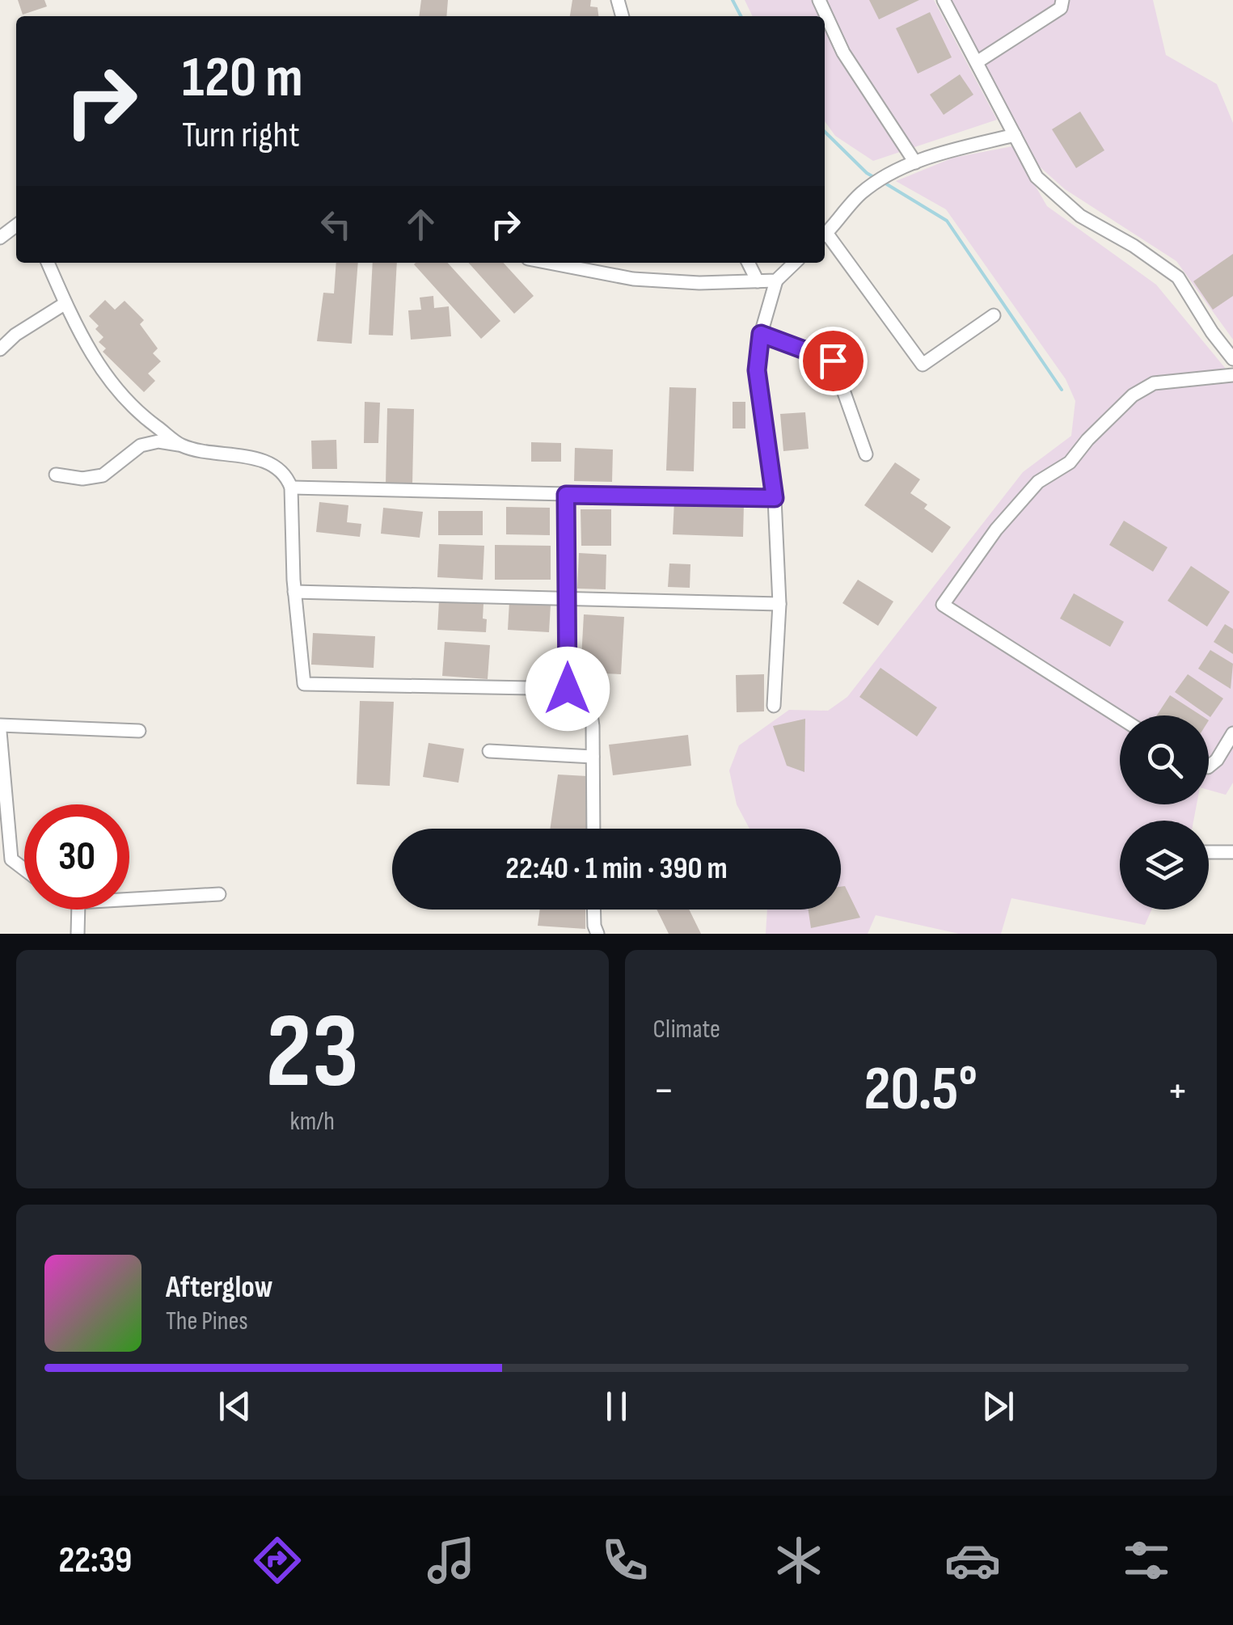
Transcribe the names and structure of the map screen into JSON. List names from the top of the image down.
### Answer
{
  "page": {
    "turn": ["120 m", "Turn right"],
    "limit": "30",
    "trip": "22:40 · 1 min · 390 m",
    "tile": [
      ["23", "km/h"],
      "Climate"
    ],
    "heat": ["−", "20.5°", "+"],
    "song": ["Afterglow", "The Pines"],
    "tabs": "22:39"
  }
}
